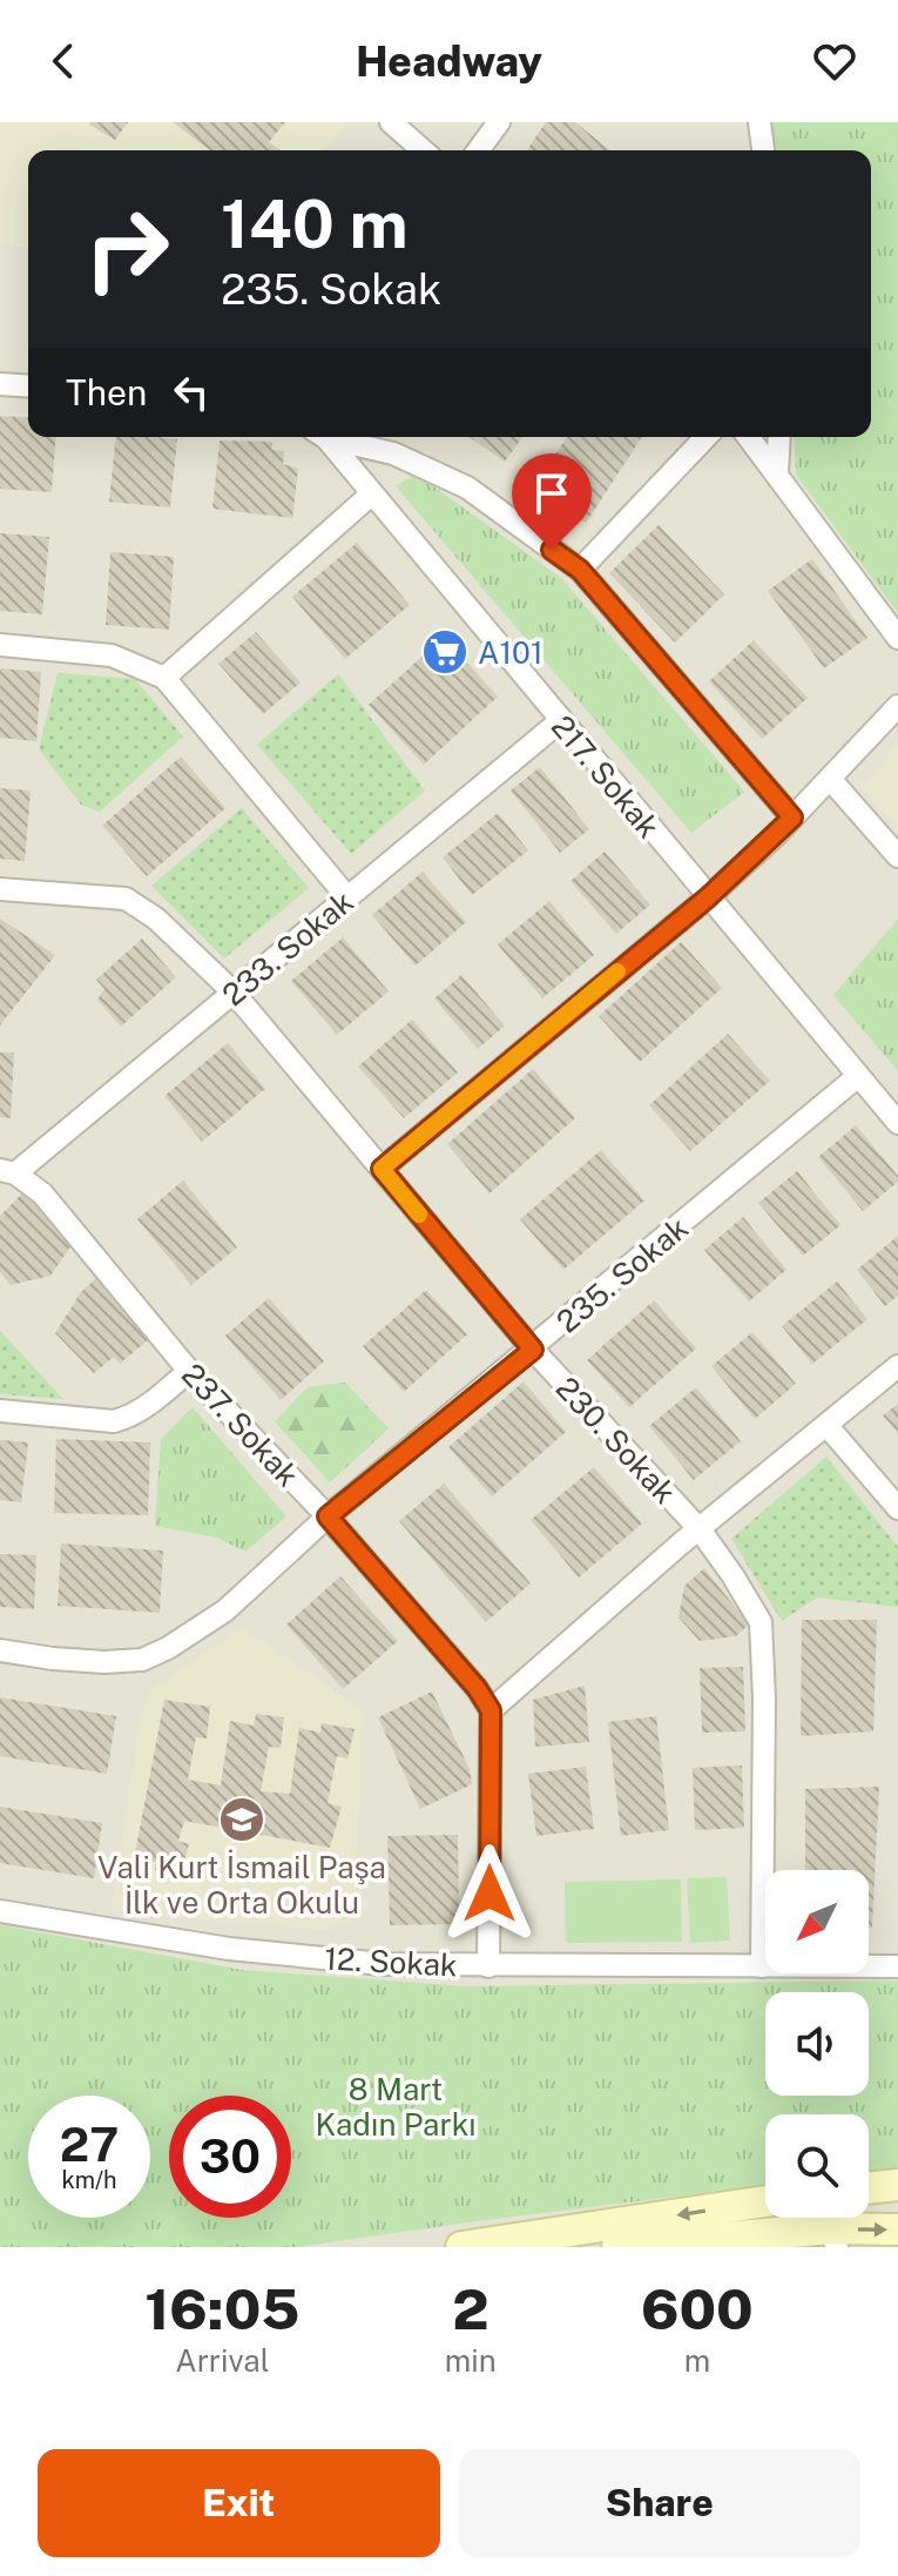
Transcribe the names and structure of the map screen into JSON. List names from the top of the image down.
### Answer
{
  "streets": {
    "street": [
      "217. Sokak",
      "233. Sokak",
      "235. Sokak",
      "237. Sokak",
      "230. Sokak",
      "12. Sokak"
    ]
  },
  "crossings": [
    ["217. Sokak", "233. Sokak"],
    ["217. Sokak", "235. Sokak"],
    ["233. Sokak", "237. Sokak"],
    ["233. Sokak", "230. Sokak"],
    ["235. Sokak", "237. Sokak"],
    ["235. Sokak", "230. Sokak"],
    ["230. Sokak", "12. Sokak"]
  ],
  "parks": ["8 Mart Kadın Parkı"],
  "places": {
    "supermarket": ["A101"],
    "school or university": ["Vali Kurt İsmail Paşa İlk ve Orta Okulu"]
  },
  "north": "bottom left",
  "page": {
    "header": "Headway",
    "turn": ["140 m", "235. Sokak"],
    "then": "Then",
    "speed": "27 km/h",
    "limit": "30",
    "eta": [
      "16:05",
      "Arrival",
      "2",
      "min",
      "600",
      "m"
    ],
    "buttons": ["Exit", "Share"]
  }
}
